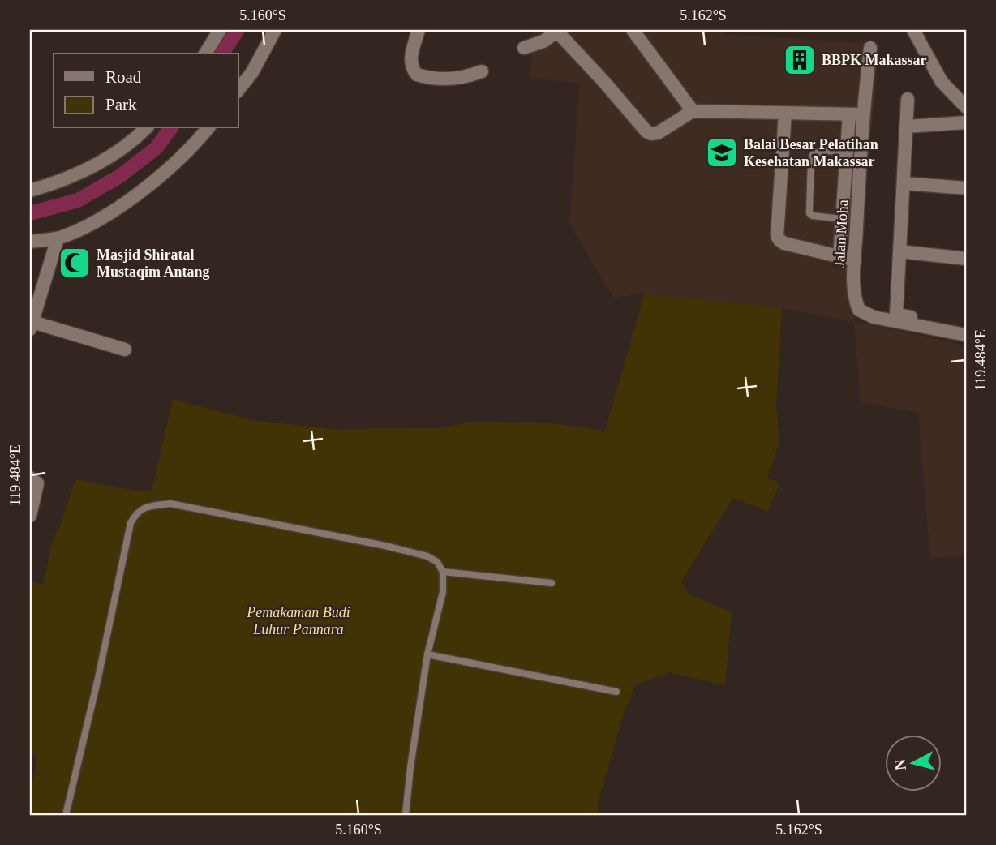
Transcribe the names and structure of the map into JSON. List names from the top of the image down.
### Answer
{
  "streets": {
    "street": ["Jalan Moha"]
  },
  "parks": ["Pemakaman Budi Luhur Pannara"],
  "places": {
    "building": ["BBPK Makassar"],
    "school or university": ["Balai Besar Pelatihan Kesehatan Makassar"],
    "mosque": ["Masjid Shiratal Mustaqim Antang"]
  },
  "legend": ["Road", "Park"],
  "north": "left",
  "coordinates": ["5.160°S", "5.162°S", "119.484°E"]
}
